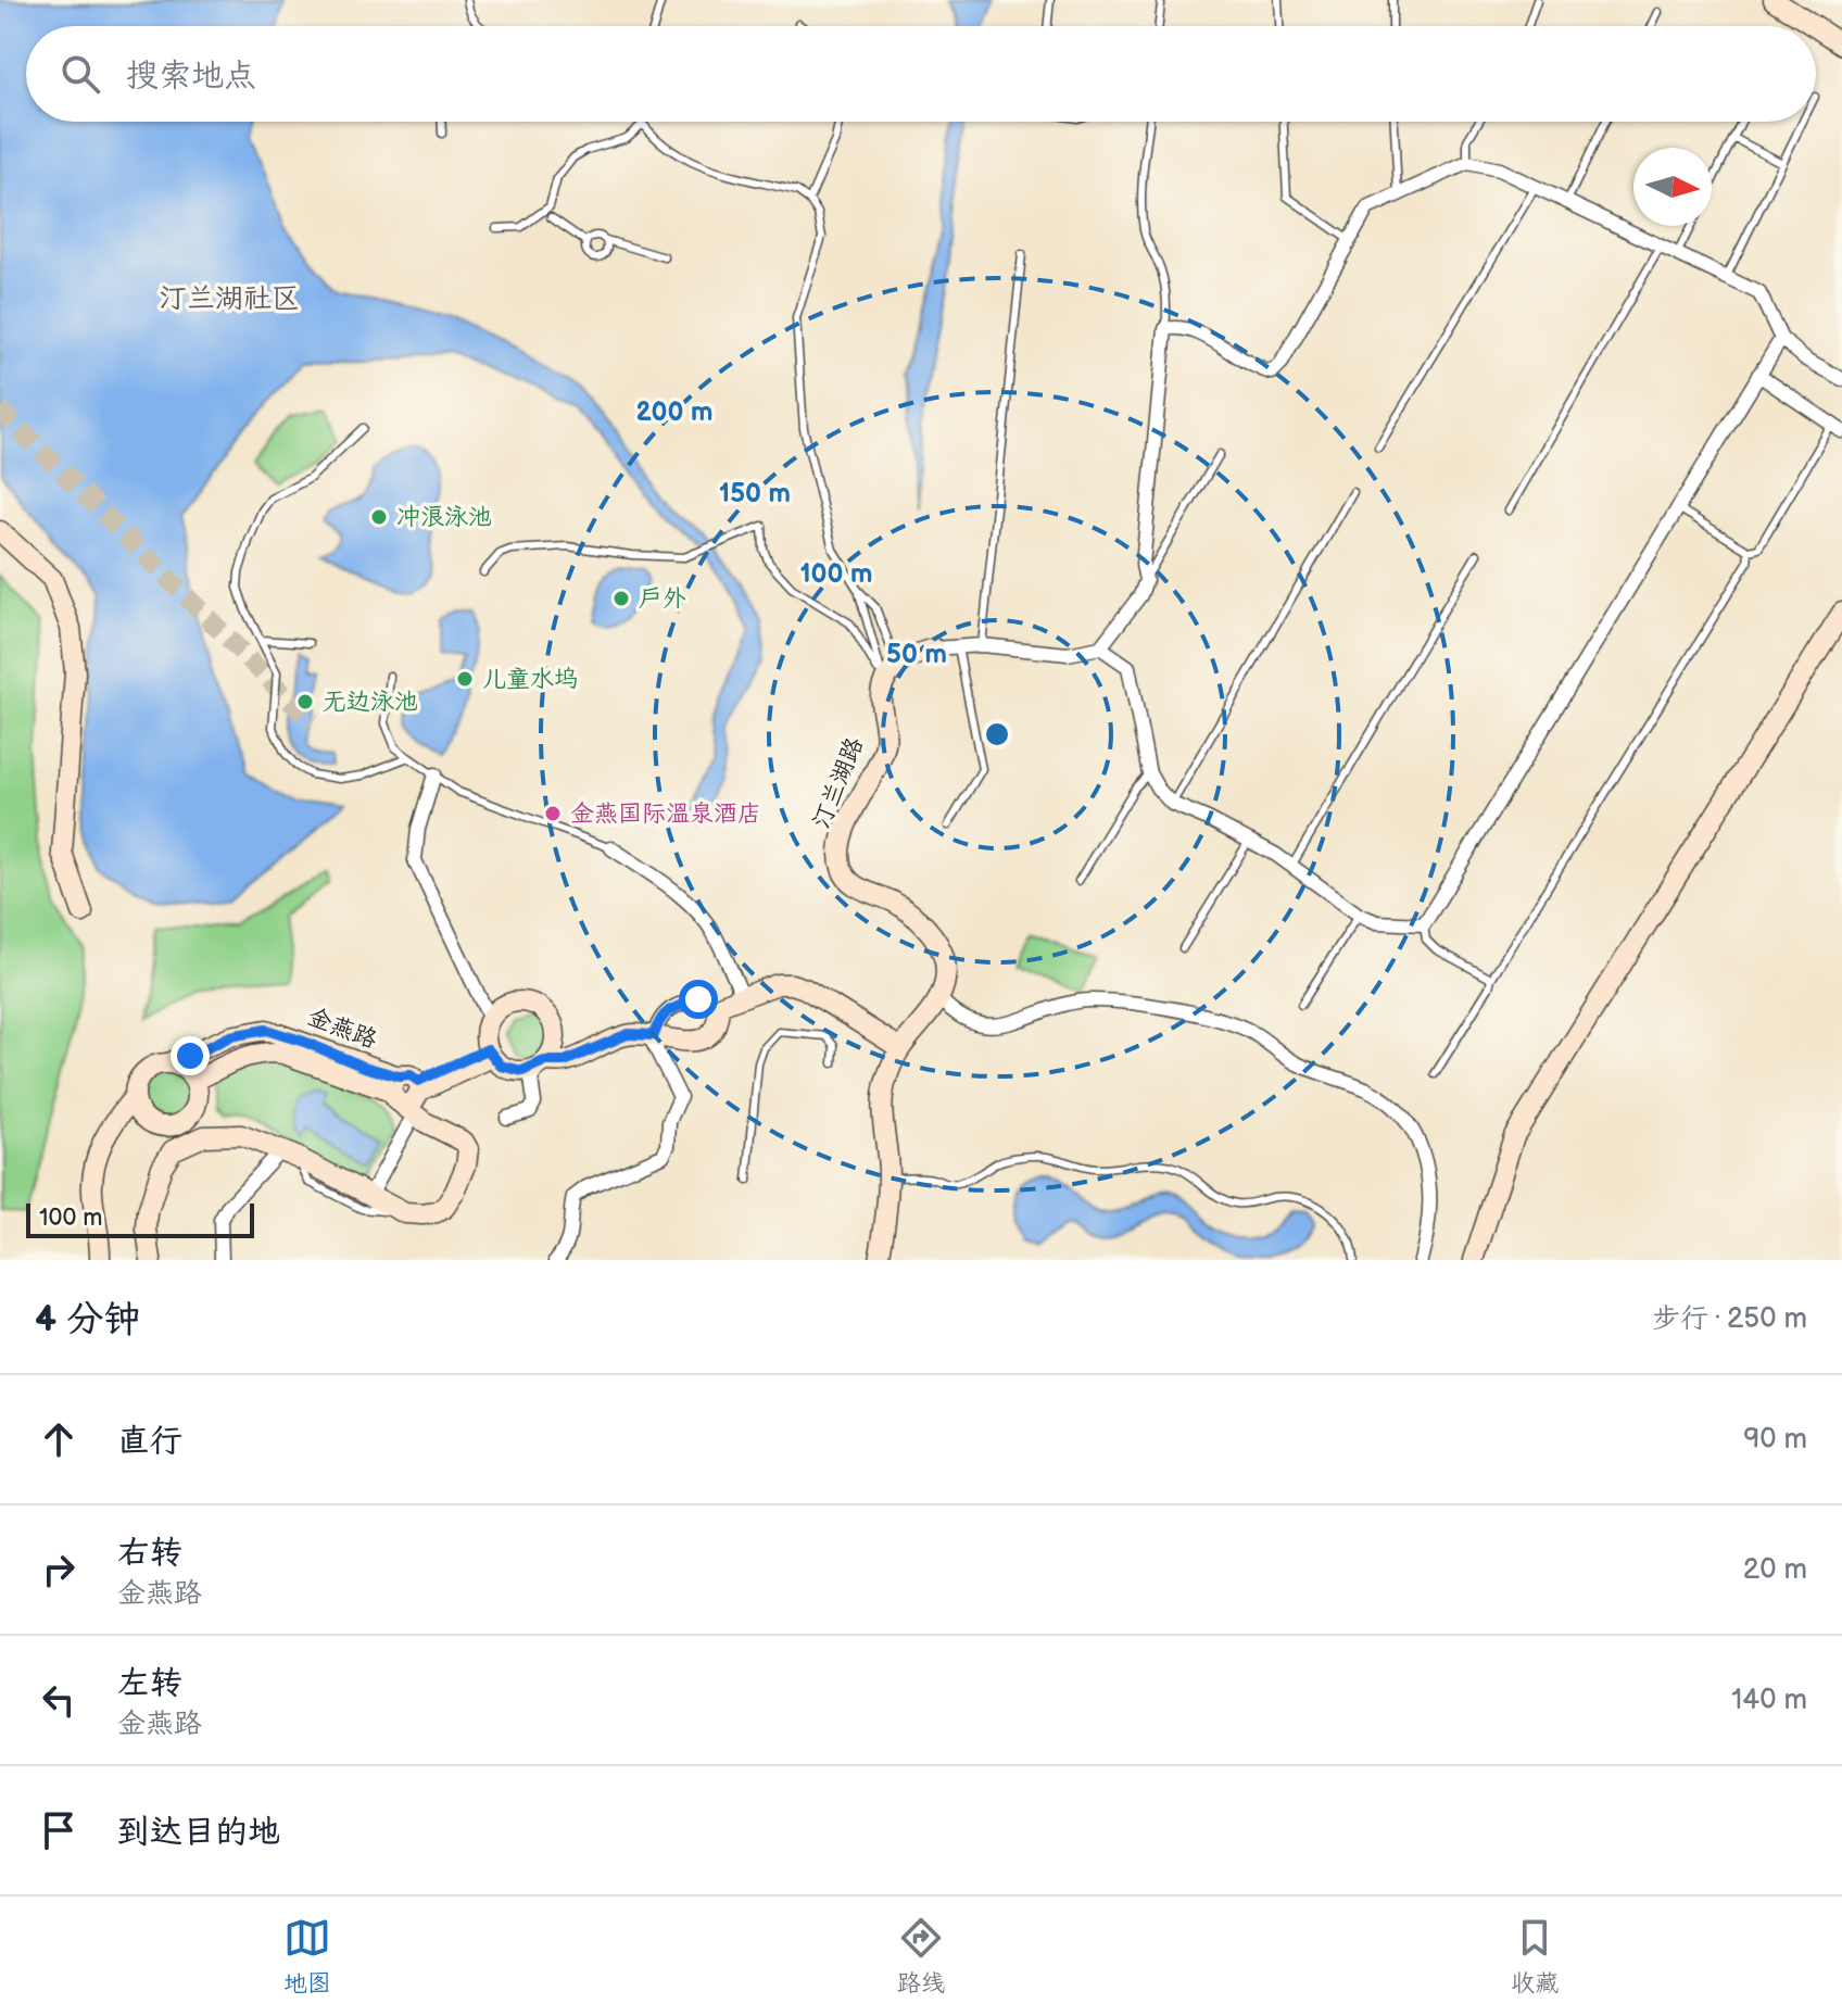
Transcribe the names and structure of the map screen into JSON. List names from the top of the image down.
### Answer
{
  "streets": {
    "street": ["汀兰湖路", "金燕路"]
  },
  "districts": ["汀兰湖社区"],
  "places": [
    "冲浪泳池",
    "户外",
    "儿童水坞",
    "无边泳池",
    "金燕国际温泉酒店"
  ],
  "scale_bar": "100 m",
  "north": "right",
  "page": {
    "search": "搜索地点",
    "scale": "100 m",
    "heading": ["4 分钟", "步行 · 250 m"],
    "list": [
      ["直行", "90 m"],
      ["右转", "金燕路", "20 m"],
      ["左转", "金燕路", "140 m"],
      "到达目的地"
    ],
    "nav": ["地图", "路线", "收藏"]
  },
  "rings": [
    "200 m",
    "150 m",
    "100 m",
    "50 m"
  ]
}
